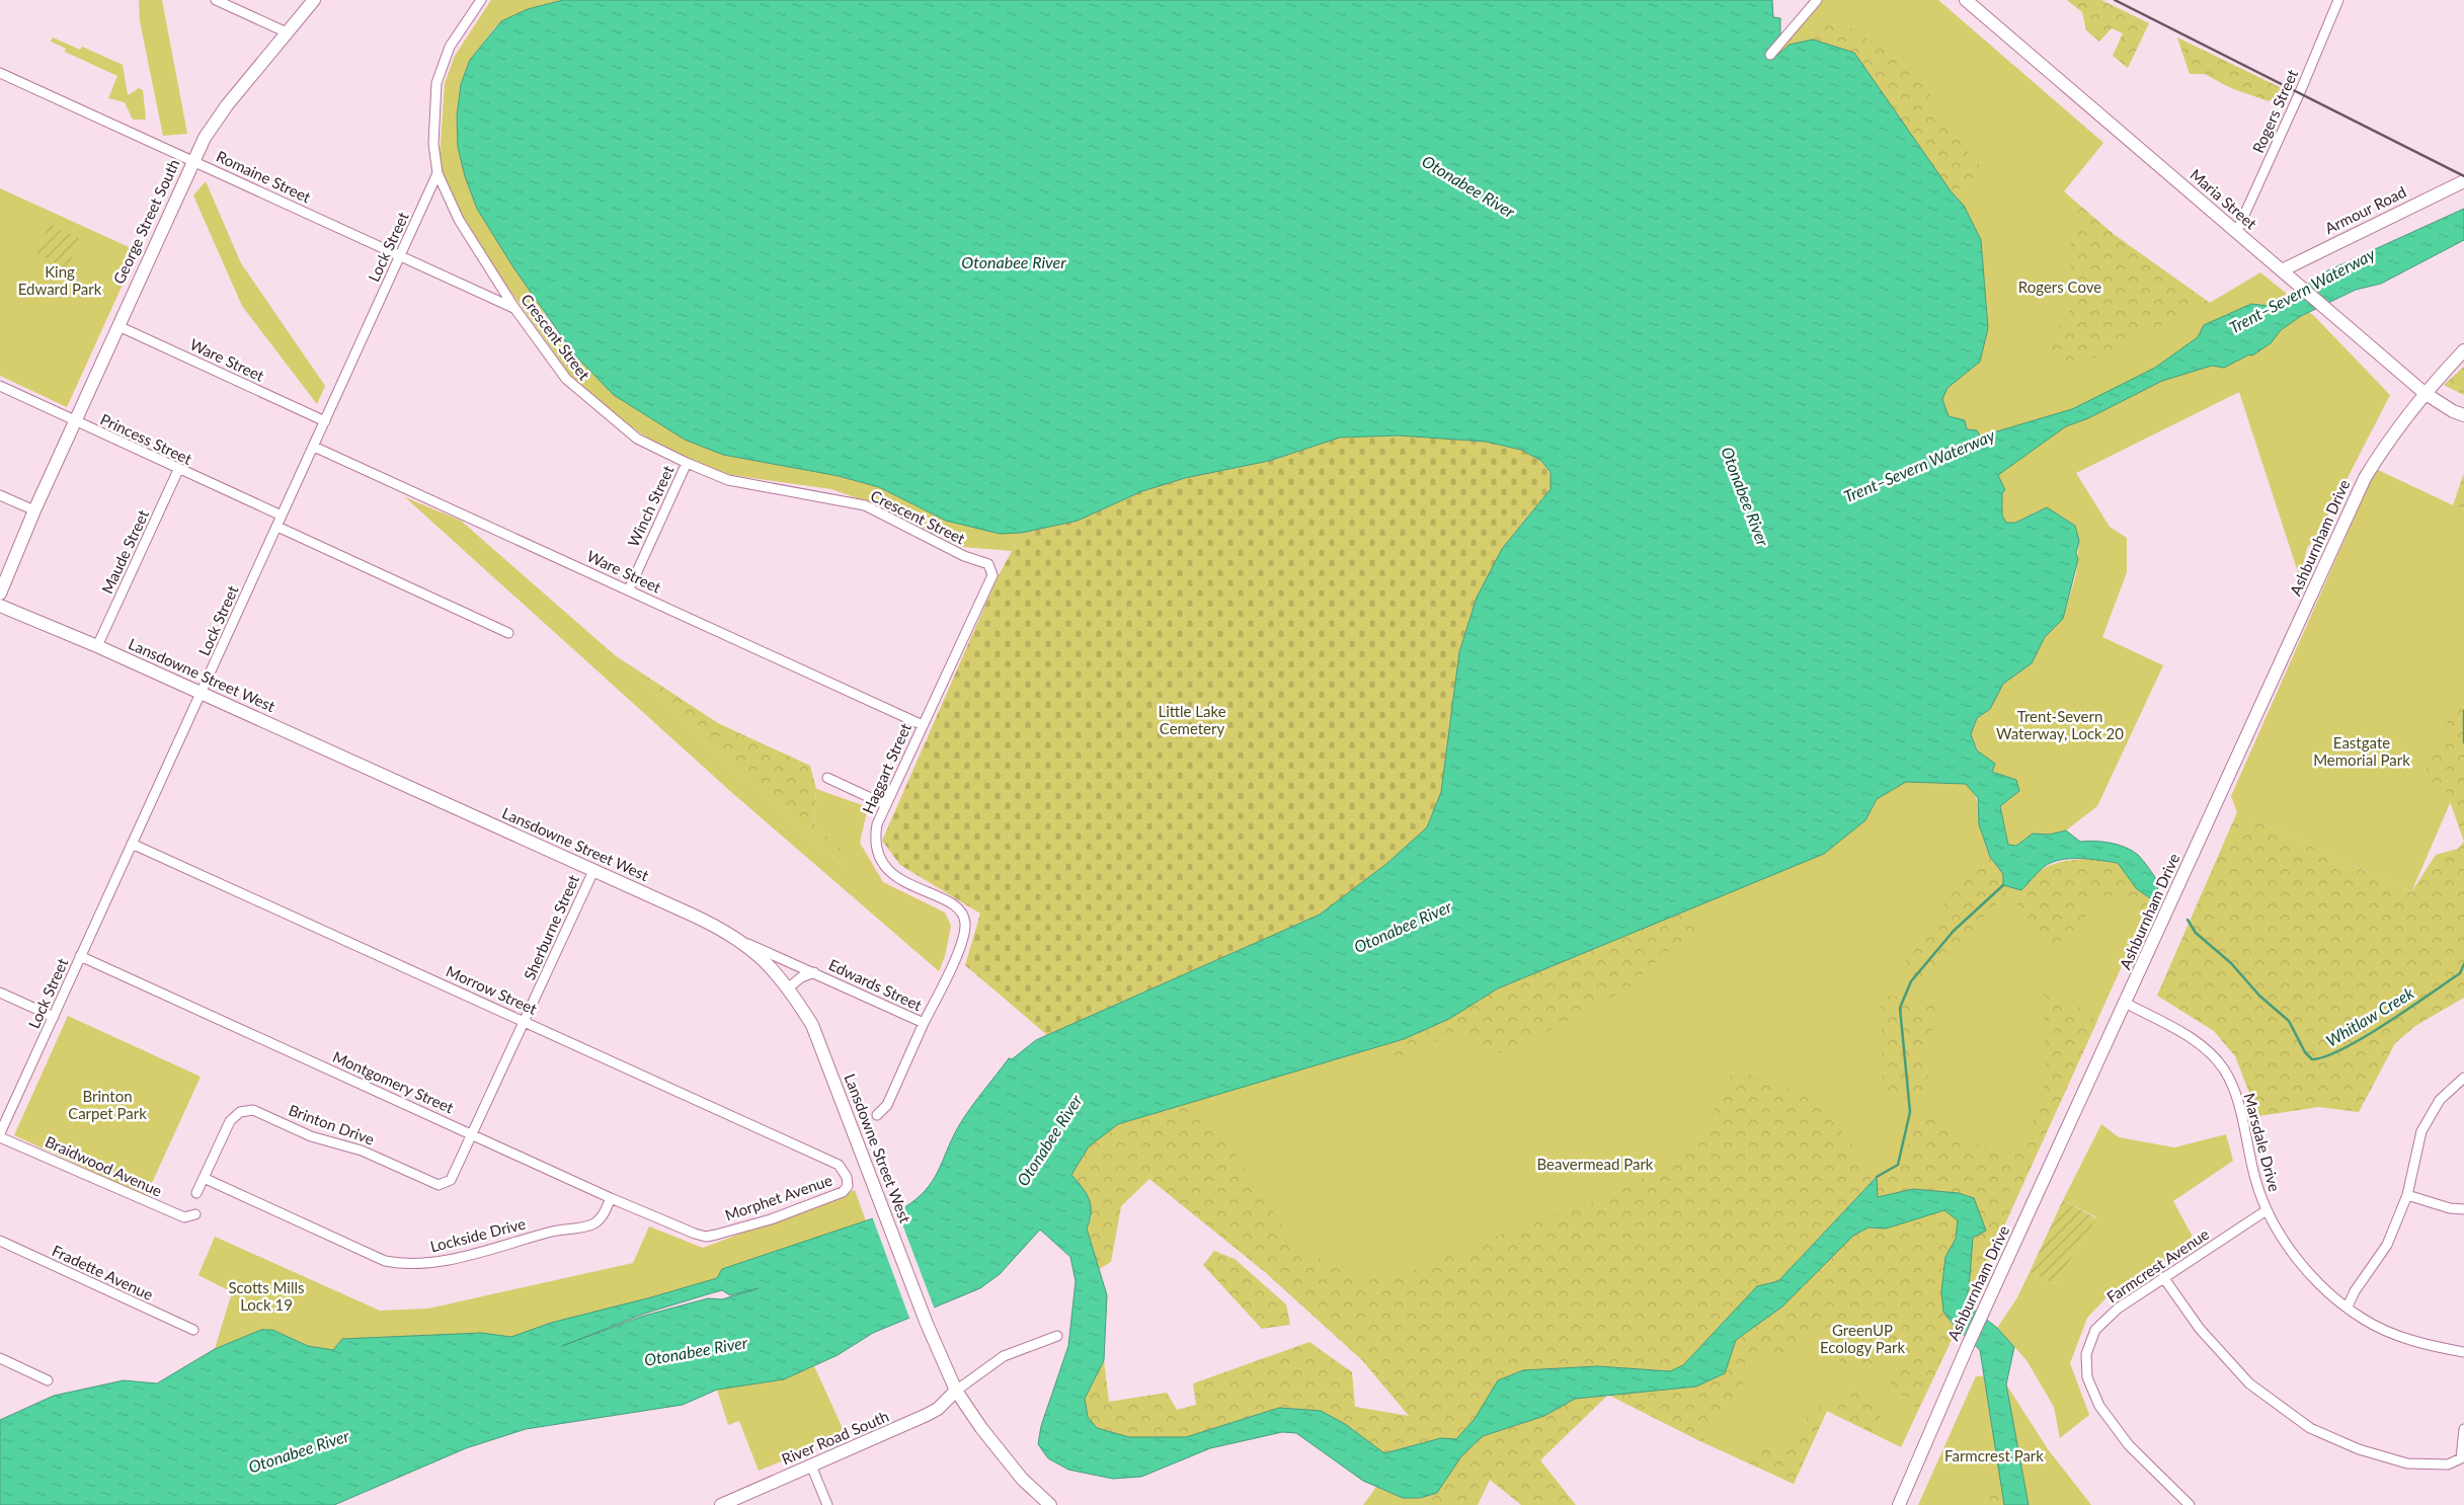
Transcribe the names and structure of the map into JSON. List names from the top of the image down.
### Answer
{
  "streets": {
    "main road": [
      "Maria Street",
      "Armour Road",
      "George Street South",
      "Ashburnham Drive",
      "Lansdowne Street West",
      "River Road South"
    ],
    "street": [
      "Rogers Street",
      "Romaine Street",
      "Lock Street",
      "Crescent Street",
      "Ware Street",
      "Princess Street",
      "Winch Street",
      "Maude Street",
      "Haggart Street",
      "Sherburne Street",
      "Edwards Street",
      "Morrow Street",
      "Montgomery Street",
      "Brinton Drive",
      "Marsdale Drive",
      "Braidwood Avenue",
      "Morphet Avenue",
      "Lockside Drive",
      "Farmcrest Avenue",
      "Fradette Avenue"
    ]
  },
  "crossings": [
    ["Rogers Street", "Maria Street"],
    ["Romaine Street", "George Street South"],
    ["Romaine Street", "Lock Street"],
    ["Romaine Street", "Crescent Street"],
    ["Maria Street", "Armour Road"],
    ["Maria Street", "Ashburnham Drive"],
    ["George Street South", "Ware Street"],
    ["George Street South", "Princess Street"],
    ["Lock Street", "Crescent Street"],
    ["Lock Street", "Ware Street"],
    ["Lock Street", "Princess Street"],
    ["Lock Street", "Lansdowne Street West"],
    ["Lock Street", "Morrow Street"],
    ["Lock Street", "Montgomery Street"],
    ["Lock Street", "Braidwood Avenue"],
    ["Crescent Street", "Winch Street"],
    ["Crescent Street", "Haggart Street"],
    ["Ware Street", "Winch Street"],
    ["Ware Street", "Haggart Street"],
    ["Princess Street", "Maude Street"],
    ["Ashburnham Drive", "Marsdale Drive"],
    ["Maude Street", "Lansdowne Street West"],
    ["Lansdowne Street West", "Sherburne Street"],
    ["Lansdowne Street West", "Edwards Street"],
    ["Lansdowne Street West", "River Road South"],
    ["Haggart Street", "Edwards Street"],
    ["Sherburne Street", "Morrow Street"],
    ["Sherburne Street", "Montgomery Street"],
    ["Sherburne Street", "Brinton Drive"],
    ["Morrow Street", "Morphet Avenue"],
    ["Montgomery Street", "Brinton Drive"],
    ["Montgomery Street", "Morphet Avenue"],
    ["Montgomery Street", "Lockside Drive"],
    ["Brinton Drive", "Lockside Drive"],
    ["Marsdale Drive", "Farmcrest Avenue"]
  ],
  "water": ["Otonabee River", "Trent–Severn Waterway", "Whitlaw Creek"],
  "parks": [
    "King Edward Park",
    "Rogers Cove",
    "Little Lake Cemetery",
    "Trent-Severn Waterway, Lock 20",
    "Eastgate Memorial Park",
    "Brinton Carpet Park",
    "Beavermead Park",
    "Scotts Mills Lock 19",
    "GreenUP Ecology Park",
    "Farmcrest Park"
  ]
}
